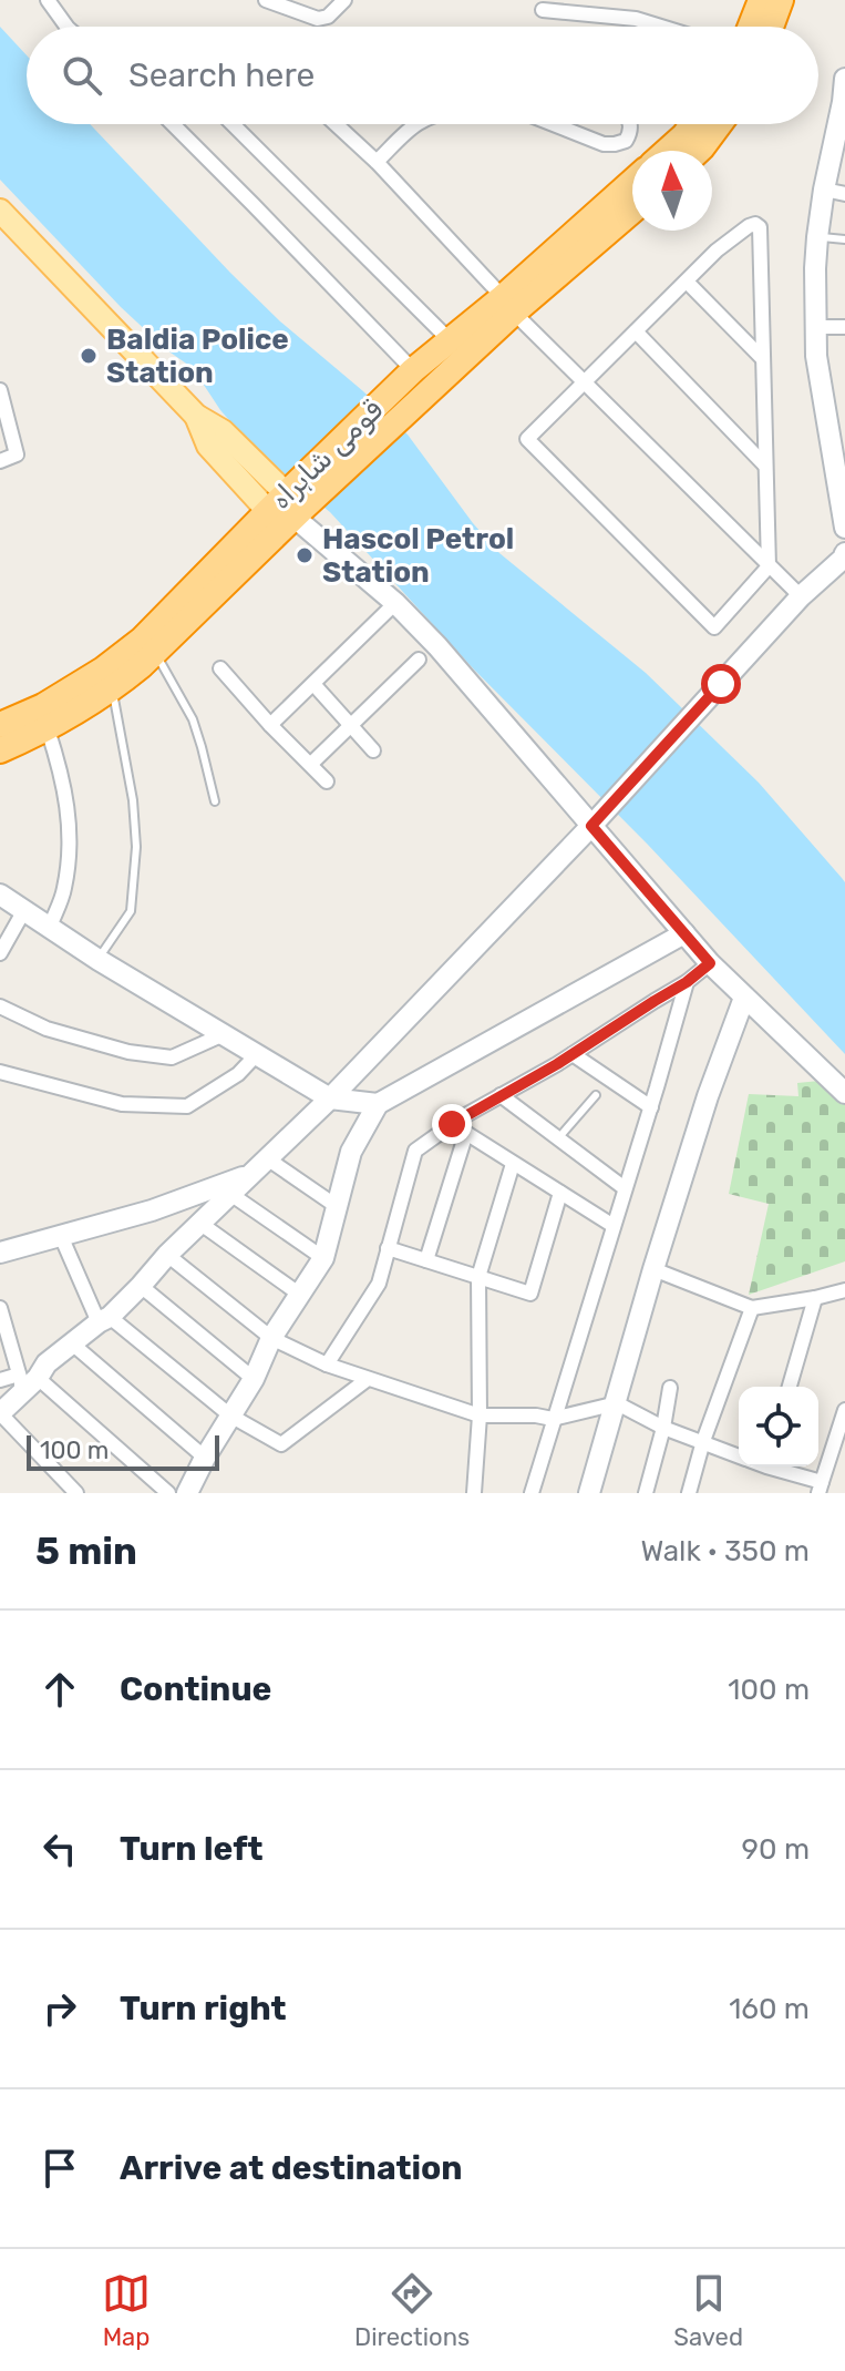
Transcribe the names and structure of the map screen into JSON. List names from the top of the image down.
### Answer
{
  "streets": {
    "highway": ["قومی شاہراہ"]
  },
  "places": ["Baldia Police Station", "Hascol Petrol Station"],
  "scale_bar": "100 m",
  "north": "top",
  "page": {
    "search": "Search here",
    "scale": "100 m",
    "heading": ["5 min", "Walk · 350 m"],
    "list": [
      ["Continue", "100 m"],
      ["Turn left", "90 m"],
      ["Turn right", "160 m"],
      "Arrive at destination"
    ],
    "nav": ["Map", "Directions", "Saved"]
  }
}
